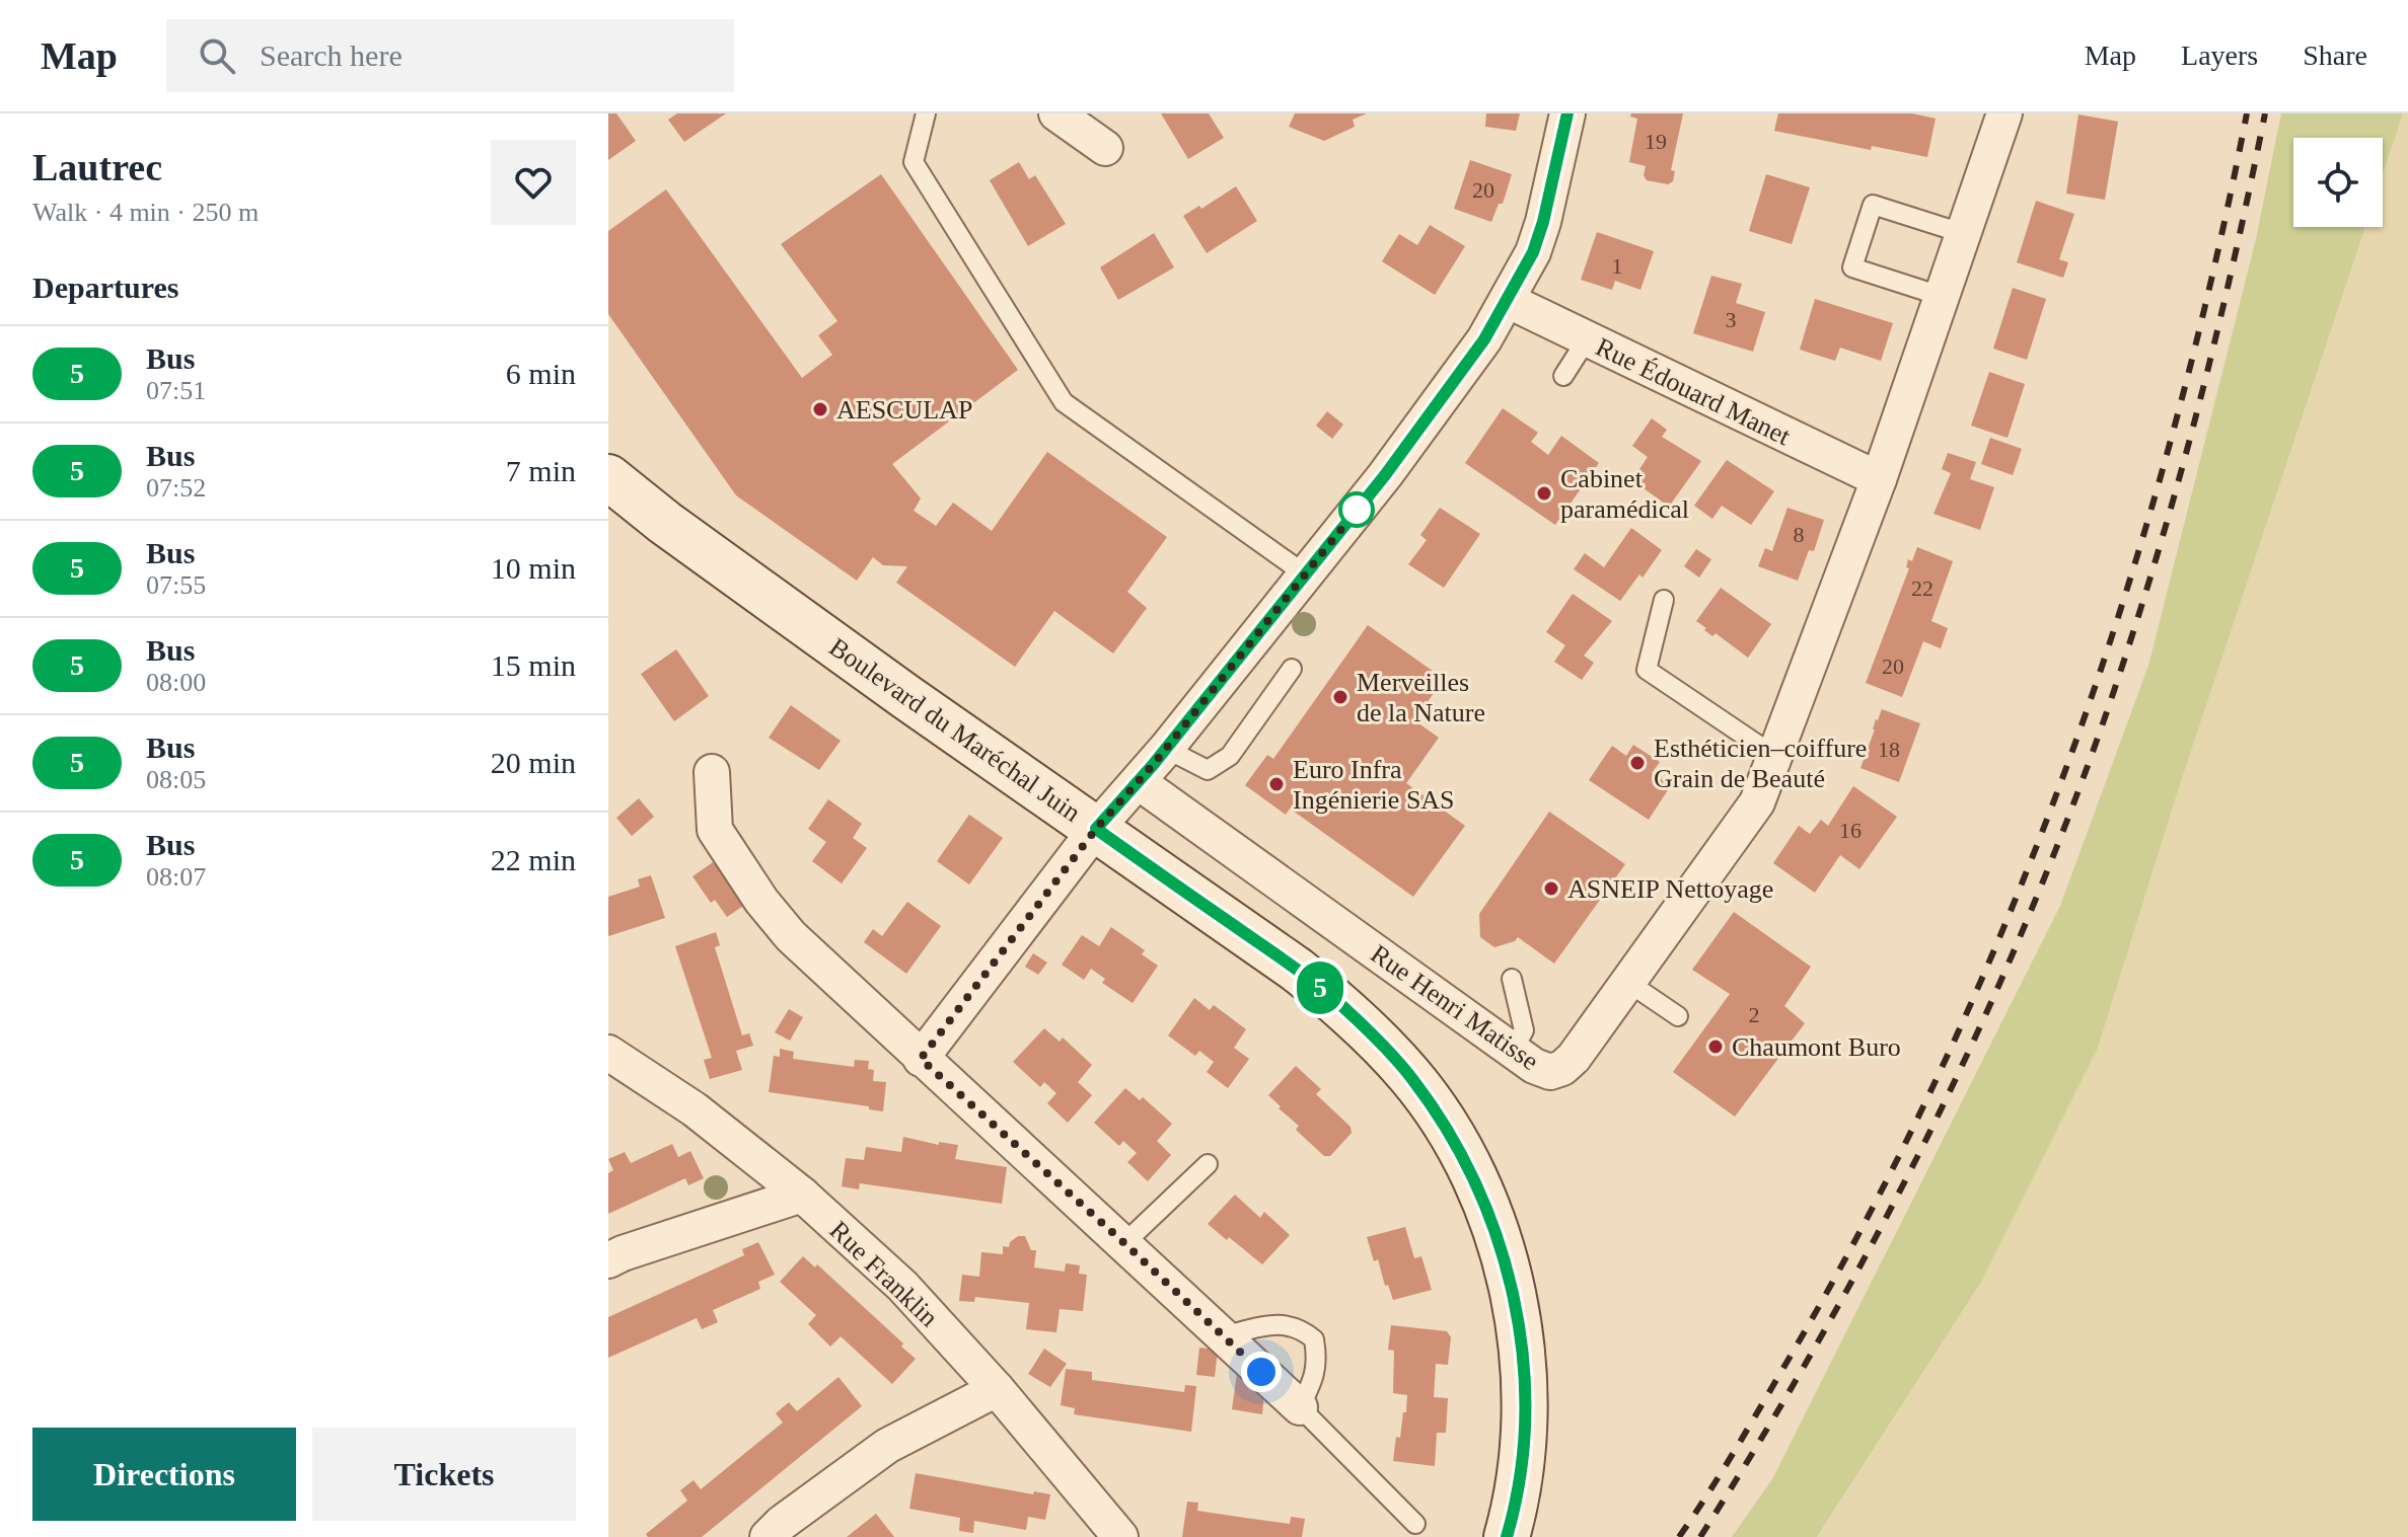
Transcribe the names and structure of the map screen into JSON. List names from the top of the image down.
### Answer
{
  "streets": {
    "street": [
      "Rue Édouard Manet",
      "Boulevard du Maréchal Juin",
      "Rue Henri Matisse",
      "Rue Franklin"
    ]
  },
  "places": [
    "AESCULAP",
    "Cabinet paramédical",
    "Merveilles de la Nature",
    "Esthéticien–coiffure Grain de Beauté",
    "Euro Infra Ingénierie SAS",
    "ASNEIP Nettoyage",
    "Chaumont Buro"
  ],
  "lines": ["bus line 5"],
  "house_numbers": [
    "19",
    "20",
    "1",
    "3",
    "8",
    "22",
    "20",
    "18",
    "16",
    "2"
  ],
  "page": {
    "header": "Map",
    "search": "Search here",
    "nav": ["Map", "Layers", "Share"],
    "heading": [
      ["Lautrec", "Walk · 4 min · 250 m"],
      "Departures"
    ],
    "on_map": "5",
    "list": [
      {
        "mark": "5",
        "name": "Bus",
        "note": "07:51",
        "value": "6 min"
      },
      {
        "mark": "5",
        "name": "Bus",
        "note": "07:52",
        "value": "7 min"
      },
      {
        "mark": "5",
        "name": "Bus",
        "note": "07:55",
        "value": "10 min"
      },
      {
        "mark": "5",
        "name": "Bus",
        "note": "08:00",
        "value": "15 min"
      },
      {
        "mark": "5",
        "name": "Bus",
        "note": "08:05",
        "value": "20 min"
      },
      {
        "mark": "5",
        "name": "Bus",
        "note": "08:07",
        "value": "22 min"
      }
    ],
    "buttons": ["Directions", "Tickets"]
  }
}
